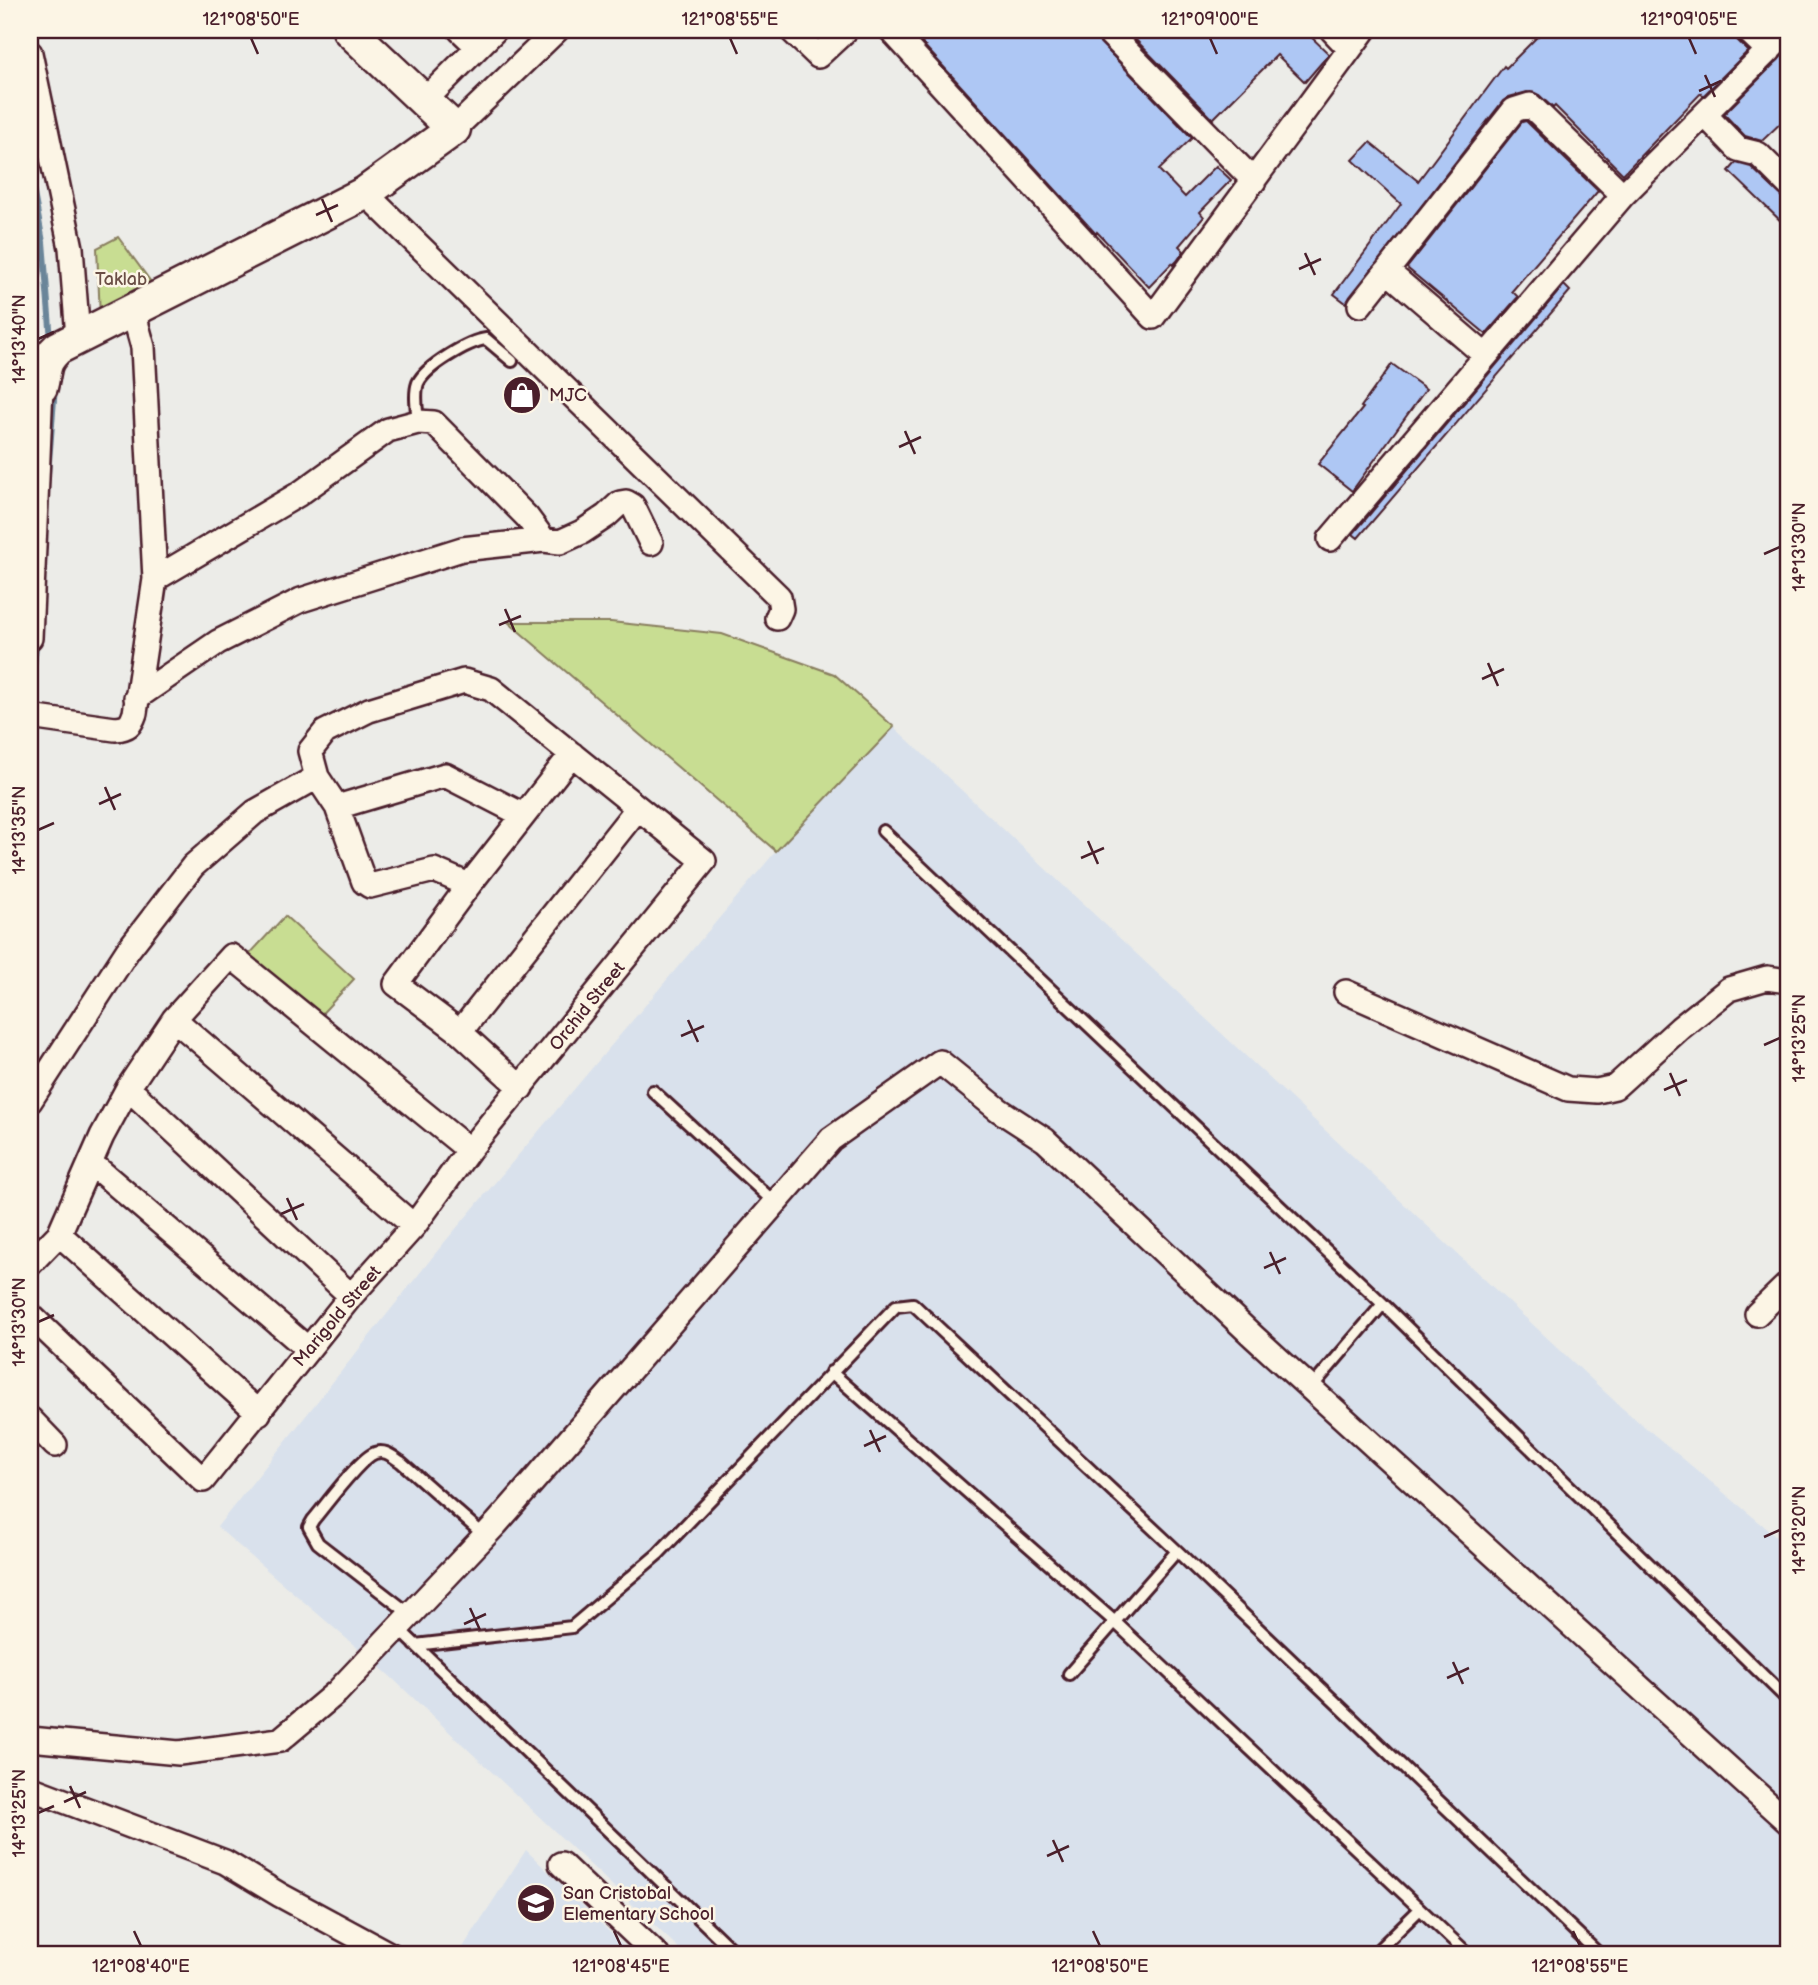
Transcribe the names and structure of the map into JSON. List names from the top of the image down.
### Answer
{
  "streets": {
    "street": ["Orchid Street", "Marigold Street"]
  },
  "crossings": [
    ["Orchid Street", "Marigold Street"]
  ],
  "parks": ["Taklab"],
  "places": {
    "shop": ["MJC"],
    "school or university": ["San Cristobal Elementary School"]
  },
  "coordinates": [
    "121°08'50\"E",
    "121°08'55\"E",
    "121°09'00\"E",
    "121°09'05\"E",
    "14°13'40\"N",
    "14°13'30\"N",
    "14°13'35\"N",
    "14°13'25\"N",
    "14°13'20\"N",
    "121°08'40\"E",
    "121°08'45\"E"
  ]
}
